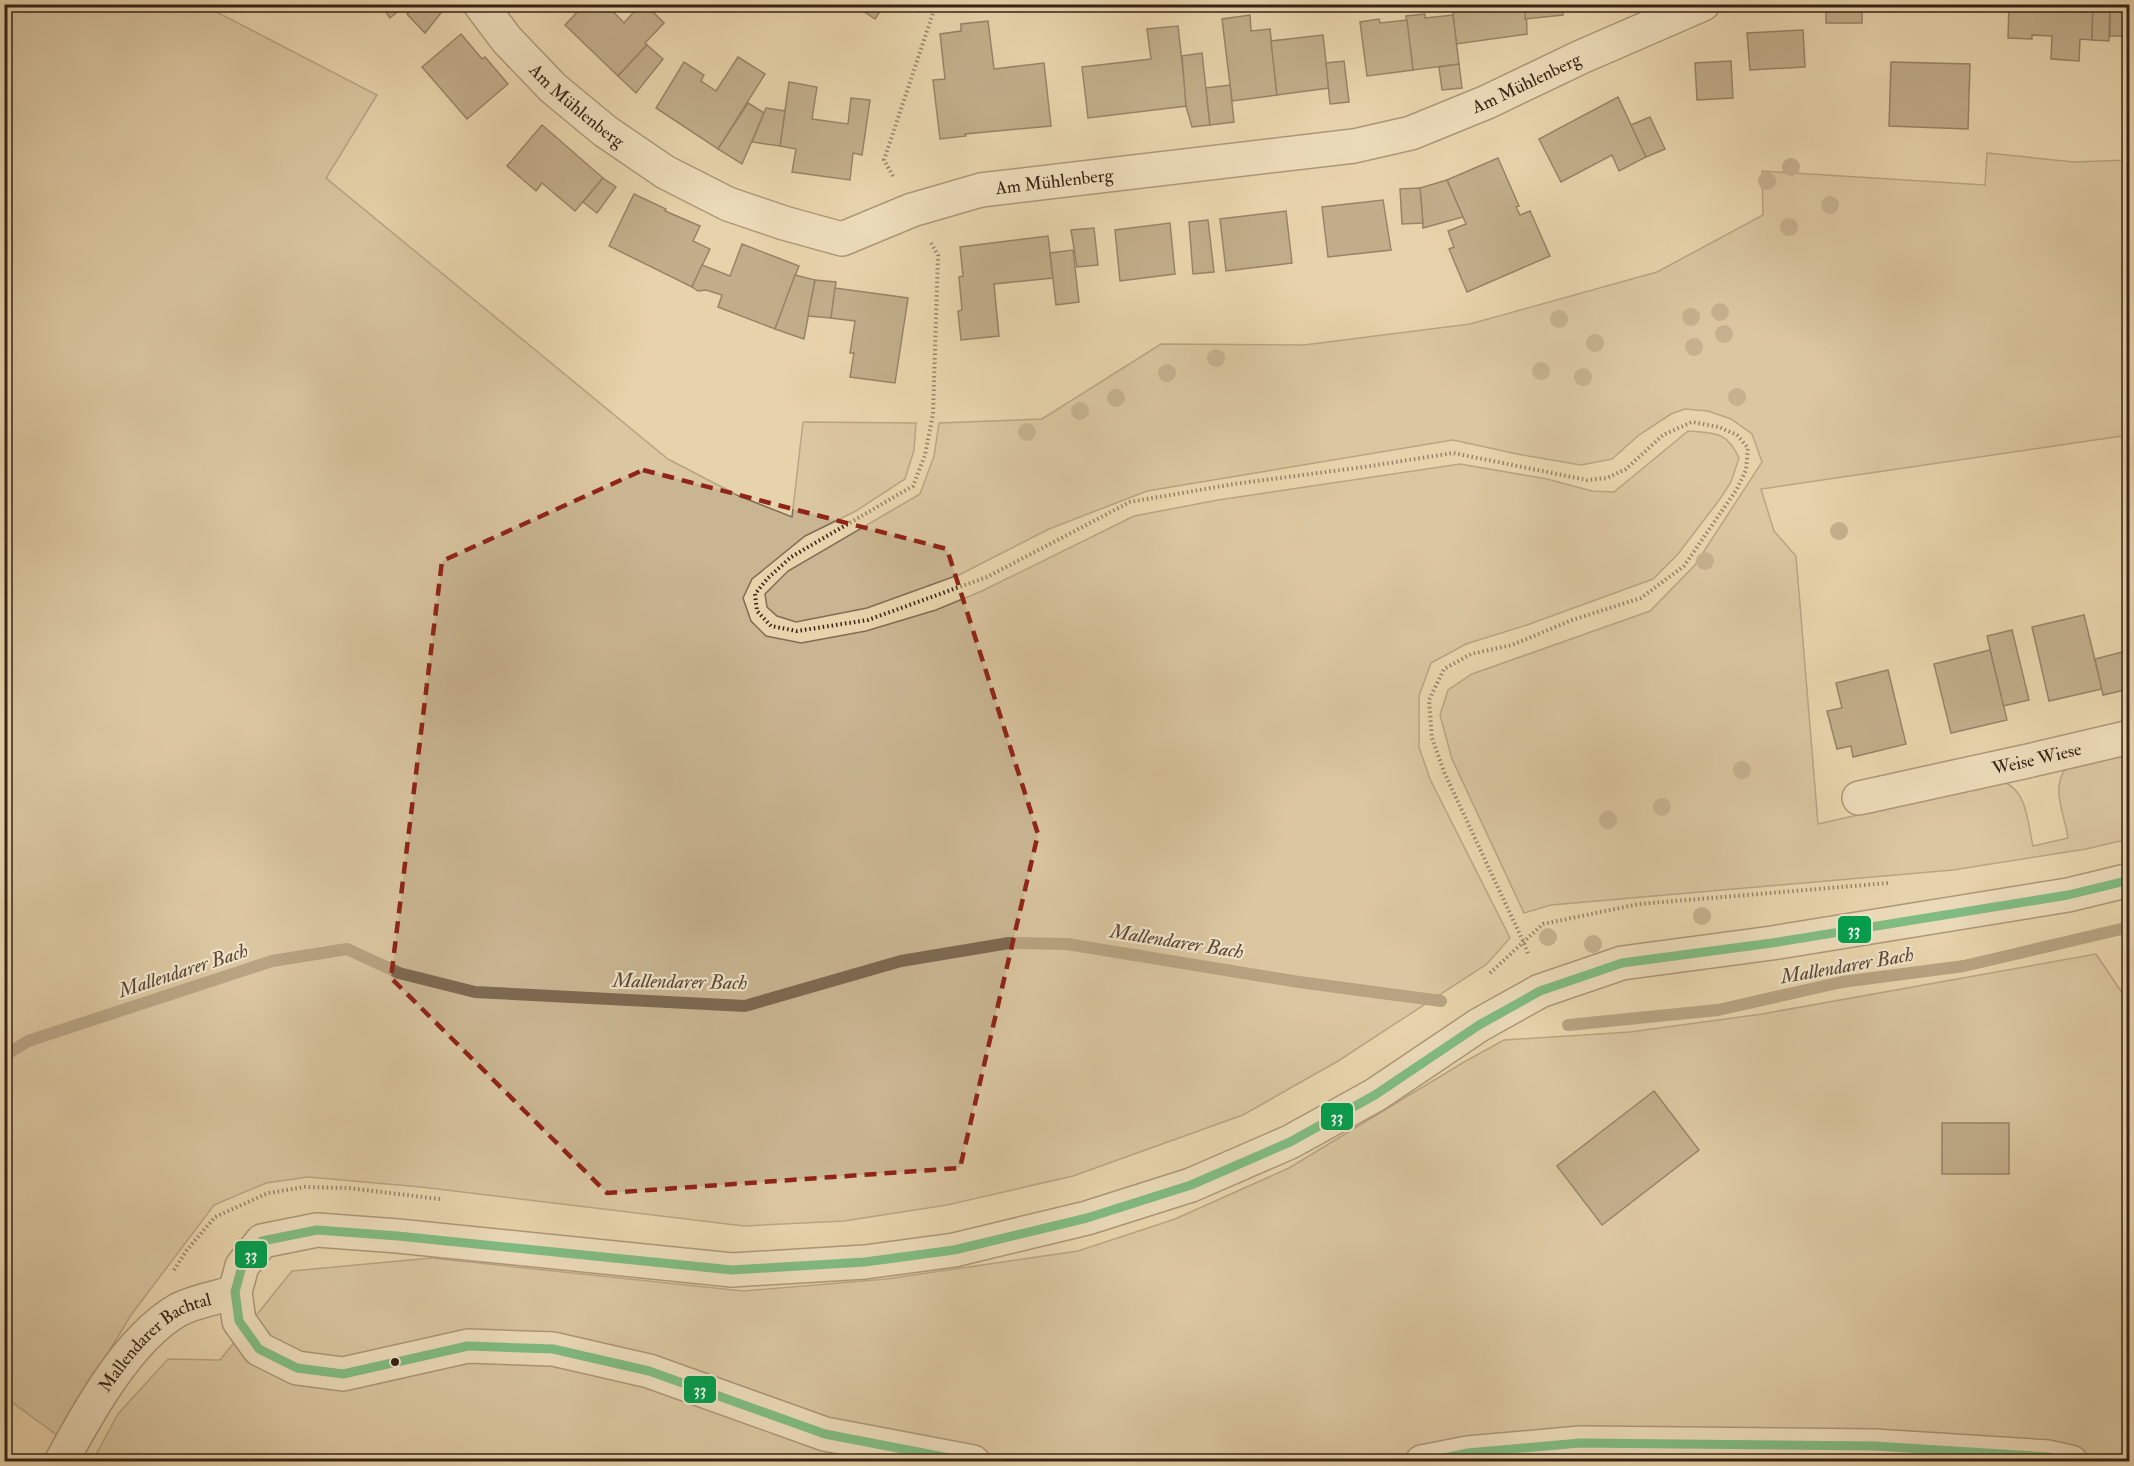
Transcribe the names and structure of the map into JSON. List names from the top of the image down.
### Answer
{
  "streets": {
    "street": ["Am Mühlenberg", "Weise Wiese", "Mallendarer Bachtal"]
  },
  "water": ["Mallendarer Bach"],
  "lines": ["transit line 33"]
}
